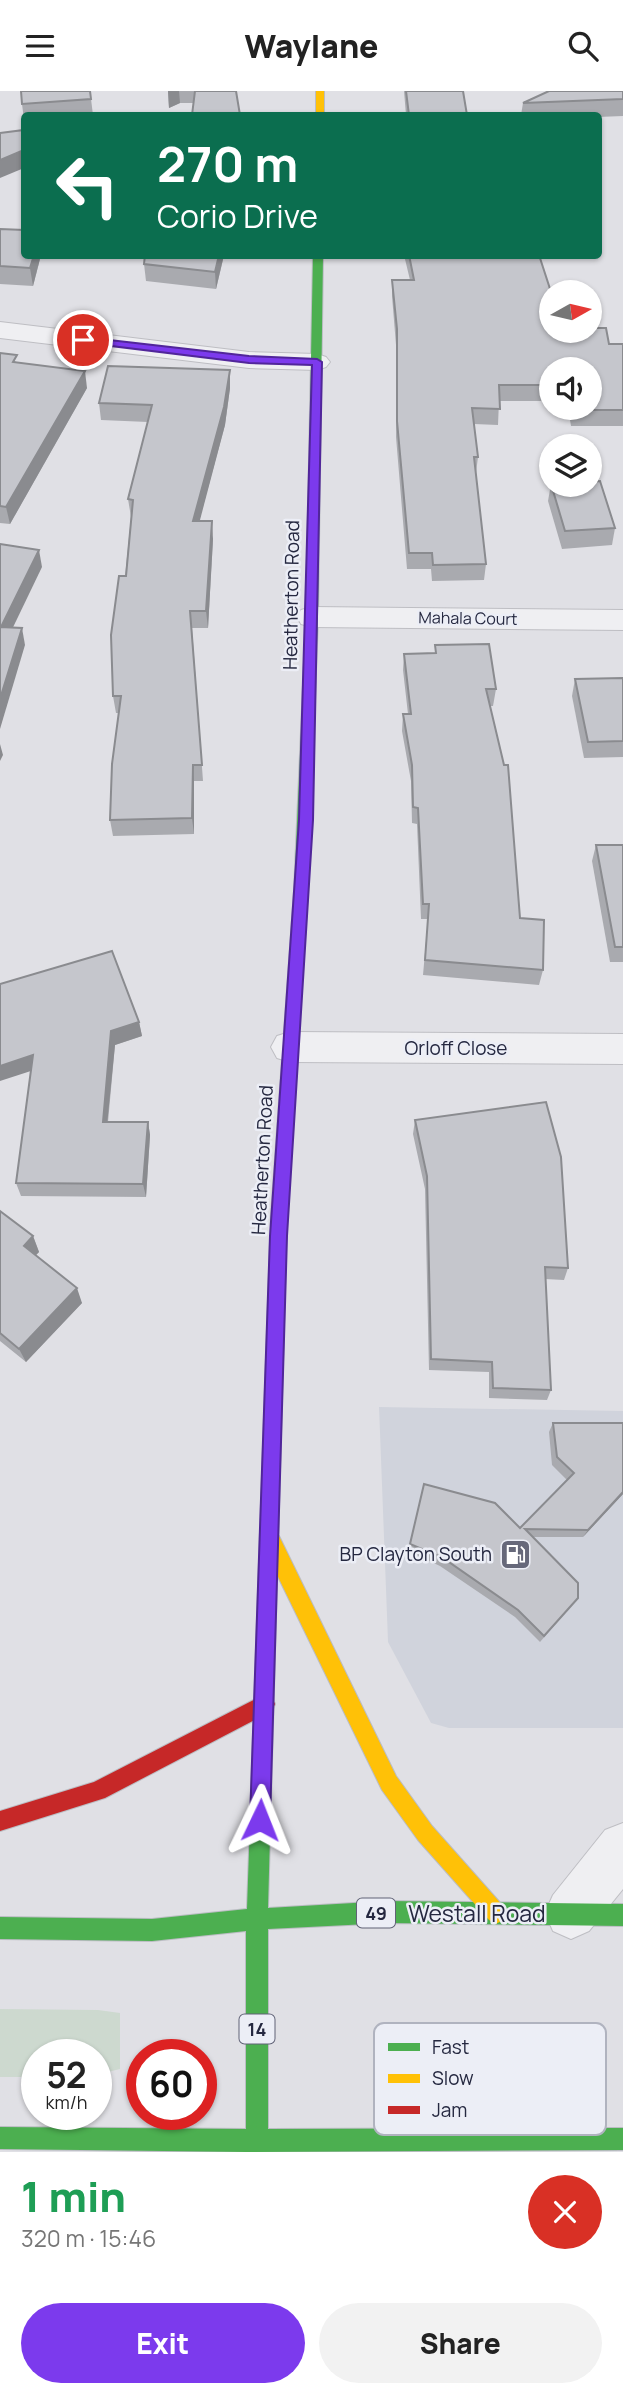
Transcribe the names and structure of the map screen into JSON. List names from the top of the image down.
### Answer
{
  "streets": {
    "main road": [
      "Heatherton Road",
      "49",
      "Westall Road",
      "14"
    ],
    "street": ["Mahala Court", "Orloff Close"]
  },
  "crossings": [
    ["Heatherton Road", "Mahala Court"],
    ["Heatherton Road", "Orloff Close"],
    ["Heatherton Road", "49"],
    ["Heatherton Road", "Westall Road"],
    ["49", "Westall Road"]
  ],
  "places": {
    "fuel station": ["BP Clayton South"]
  },
  "legend": ["Fast", "Slow", "Jam"],
  "north": "right",
  "page": {
    "header": "Waylane",
    "turn": ["270 m", "Corio Drive"],
    "speed": "52 km/h",
    "limit": "60",
    "heading": ["1 min", "320 m · 15:46"],
    "buttons": ["Exit", "Share"]
  }
}
